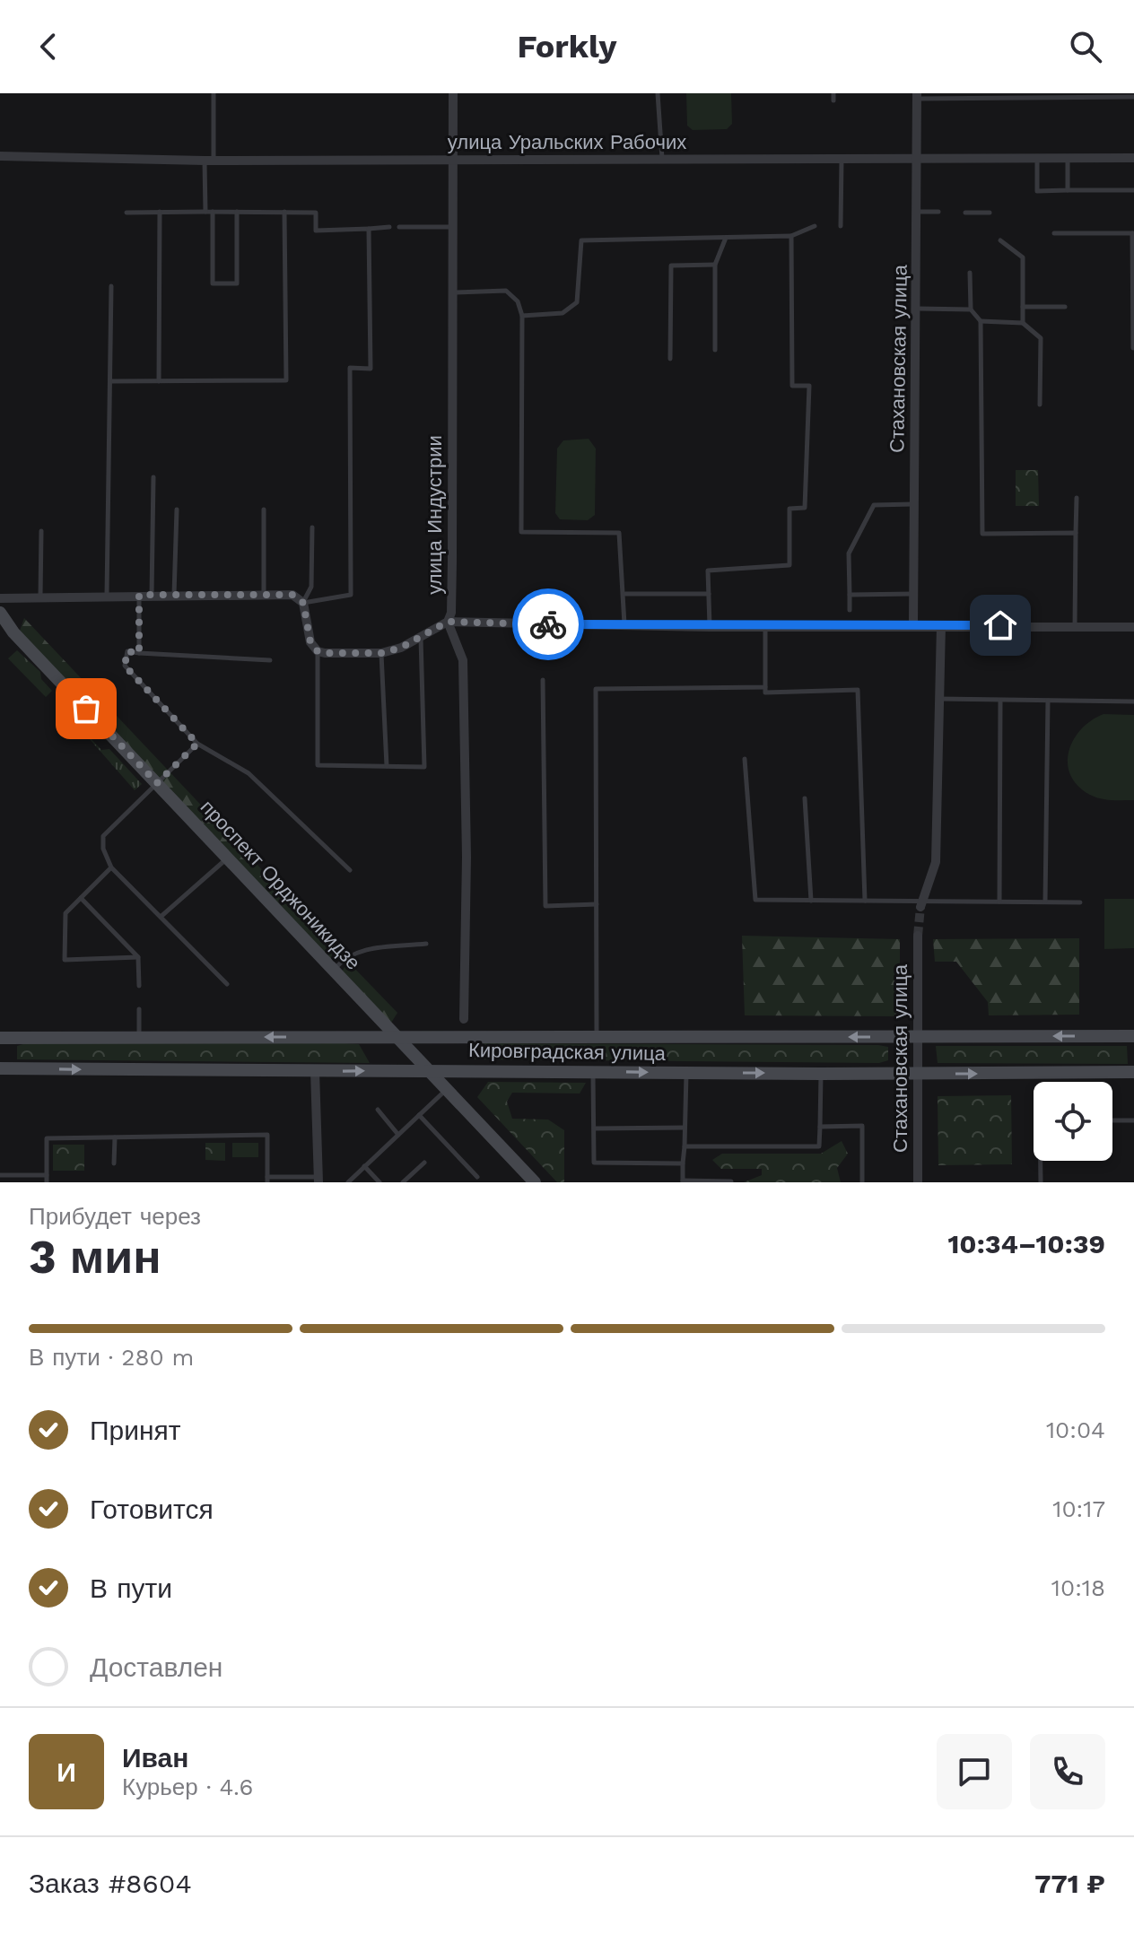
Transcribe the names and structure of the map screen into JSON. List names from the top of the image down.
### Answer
{
  "streets": {
    "main road": ["проспект Орджоникидзе", "Кировградская улица"],
    "street": ["улица Уральских Рабочих", "Стахановская улица", "улица Индустрии"]
  },
  "crossings": [
    ["улица Уральских Рабочих", "Стахановская улица"],
    ["улица Уральских Рабочих", "улица Индустрии"],
    ["Стахановская улица", "Кировградская улица"],
    ["проспект Орджоникидзе", "Кировградская улица"]
  ],
  "page": {
    "header": "Forkly",
    "heading": ["3 мин", "Прибудет через", "10:34–10:39"],
    "panel": [
      "Иван",
      "Курьер · 4.6",
      "Заказ #8604",
      "771 ₽"
    ],
    "bar": "В пути · 280 m",
    "list": [
      ["Принят", "10:04"],
      ["Готовится", "10:17"],
      ["В пути", "10:18"],
      "Доставлен"
    ],
    "round": "И"
  }
}
